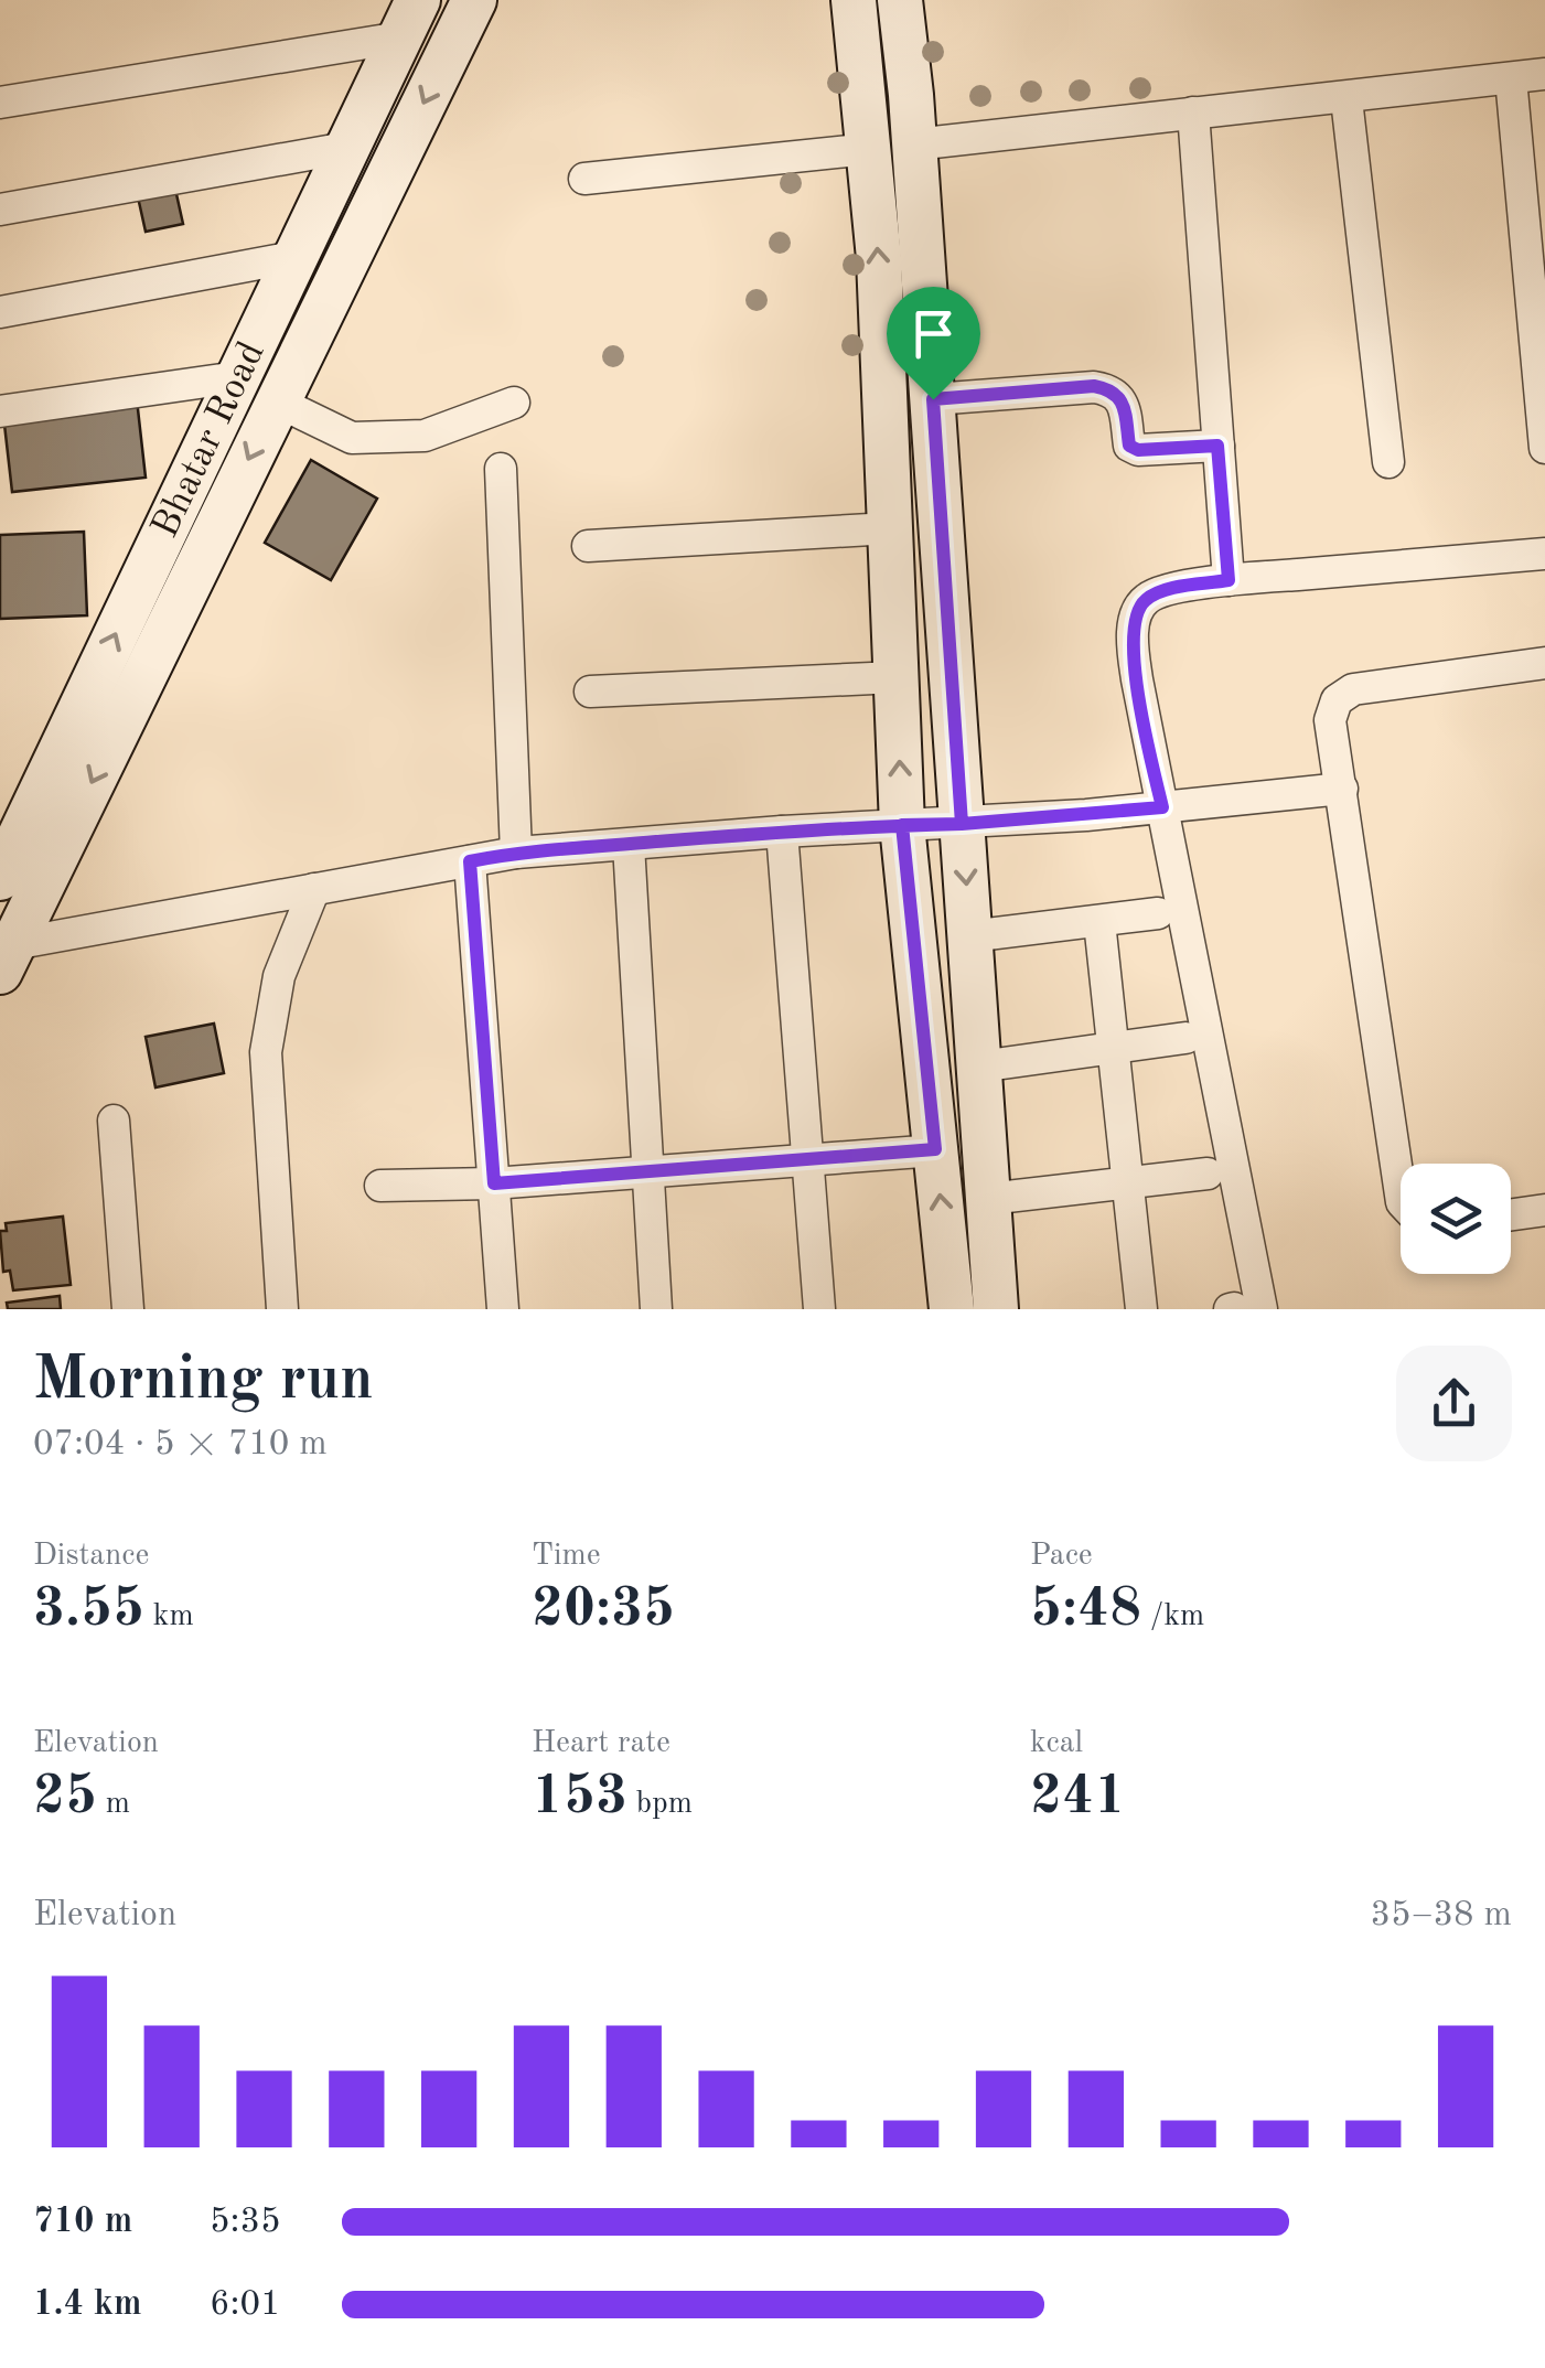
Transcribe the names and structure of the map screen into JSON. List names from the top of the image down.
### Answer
{
  "streets": {
    "street": ["Bhatar Road"]
  },
  "page": {
    "heading": ["Morning run", "07:04 · 5 × 710 m"],
    "stats": [
      ["Distance", "3.55 km"],
      ["Time", "20:35"],
      ["Pace", "5:48 /km"],
      ["Elevation", "25 m"],
      ["Heart rate", "153 bpm"],
      ["kcal", "241"]
    ],
    "chart": ["Elevation", "35–38 m"],
    "list": [
      {
        "name": "710 m",
        "note": "5:35"
      },
      {
        "name": "1.4 km",
        "note": "6:01"
      }
    ]
  }
}
